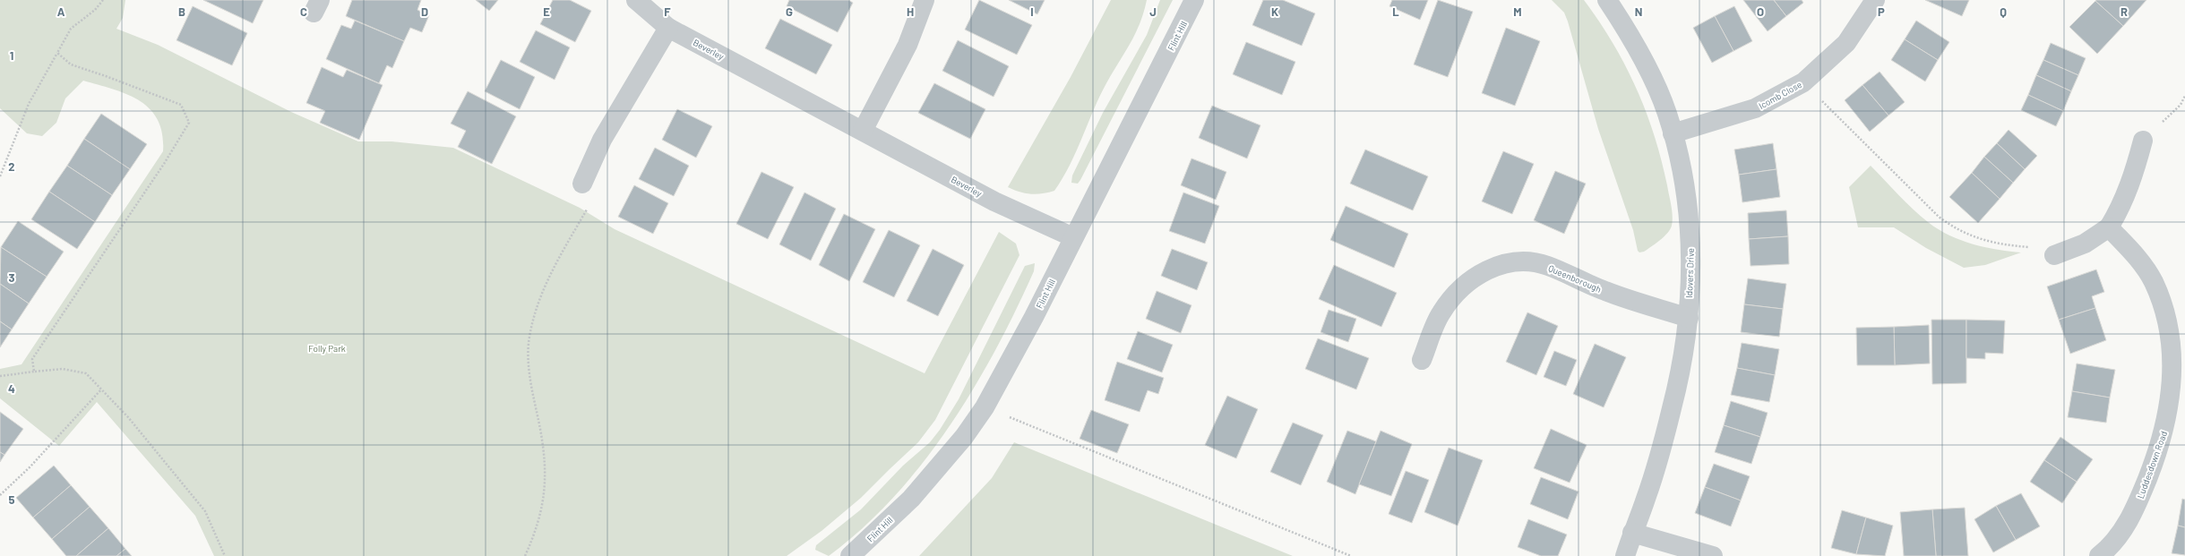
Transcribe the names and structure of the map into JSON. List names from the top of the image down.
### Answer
{
  "streets": {
    "street": [
      "Flint Hill",
      "Beverley",
      "Icomb Close",
      "Idovers Drive",
      "Queenborough",
      "Luddesdown Road"
    ]
  },
  "crossings": [
    ["Flint Hill", "Beverley"],
    ["Icomb Close", "Idovers Drive"],
    ["Idovers Drive", "Queenborough"]
  ],
  "parks": ["Folly Park"],
  "grid": {
    "columns": [
      "A",
      "B",
      "C",
      "D",
      "E",
      "F",
      "G",
      "H",
      "I",
      "J",
      "K",
      "L",
      "M",
      "N",
      "O",
      "P",
      "Q",
      "R"
    ],
    "rows": [
      "1",
      "2",
      "3",
      "4",
      "5"
    ]
  }
}
